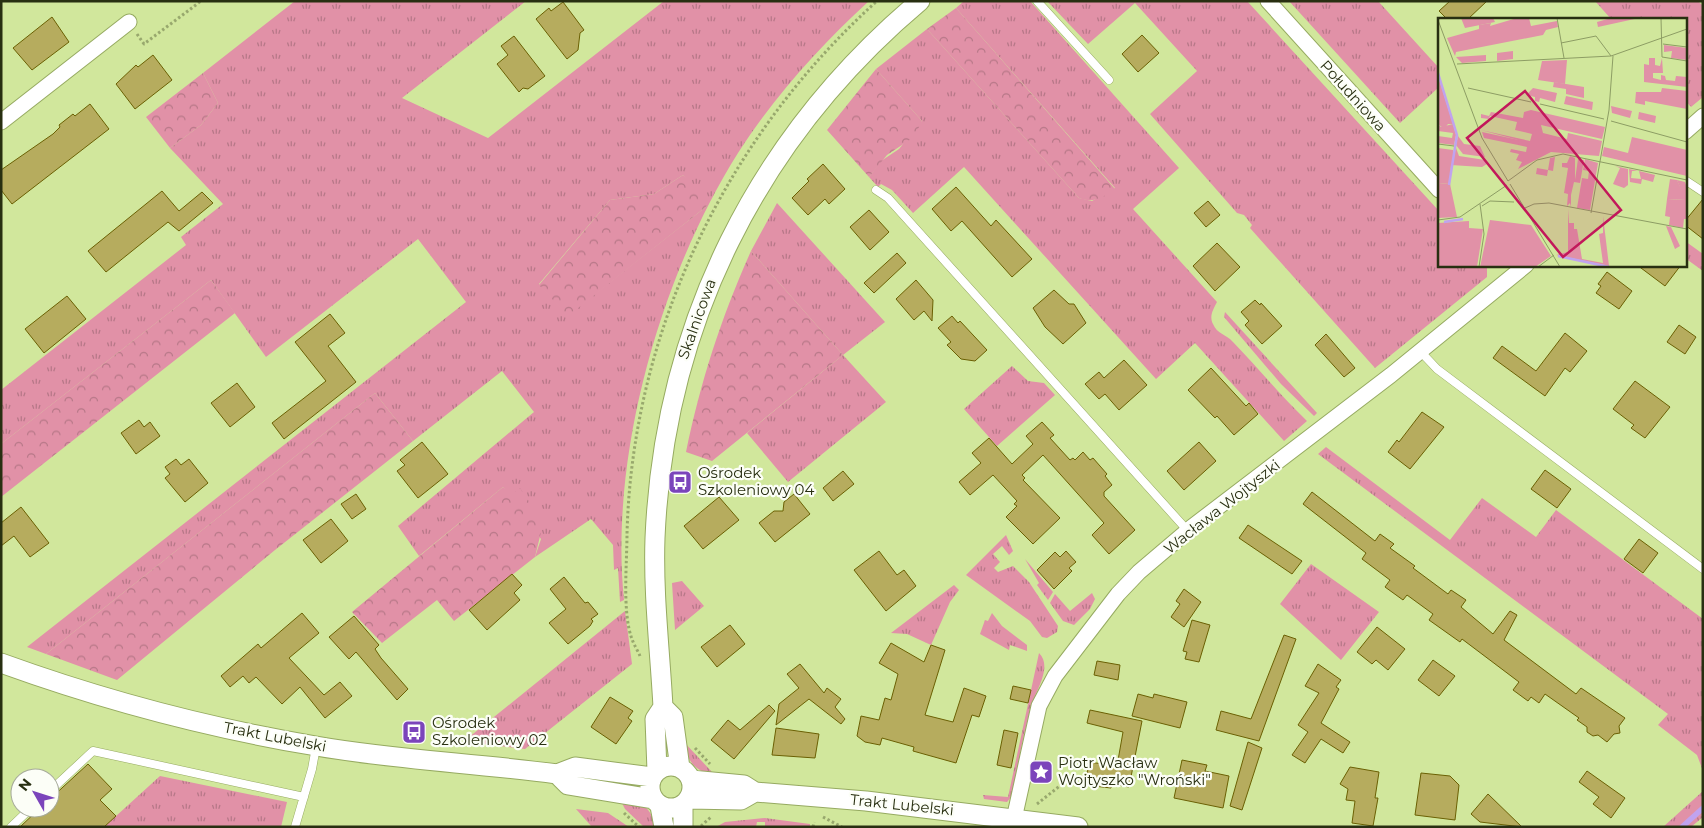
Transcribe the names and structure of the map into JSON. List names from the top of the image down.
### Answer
{
  "streets": {
    "street": [
      "Południowa",
      "Skalnicowa",
      "Wacława Wojtyszki",
      "Trakt Lubelski"
    ]
  },
  "crossings": [
    ["Skalnicowa", "Trakt Lubelski"],
    ["Wacława Wojtyszki", "Trakt Lubelski"]
  ],
  "places": {
    "bus stop": ["Ośrodek Szkoleniowy 04", "Ośrodek Szkoleniowy 02"],
    "place": ["Piotr Wacław Wojtyszko \"Wroński\""]
  },
  "north": "top left"
}
